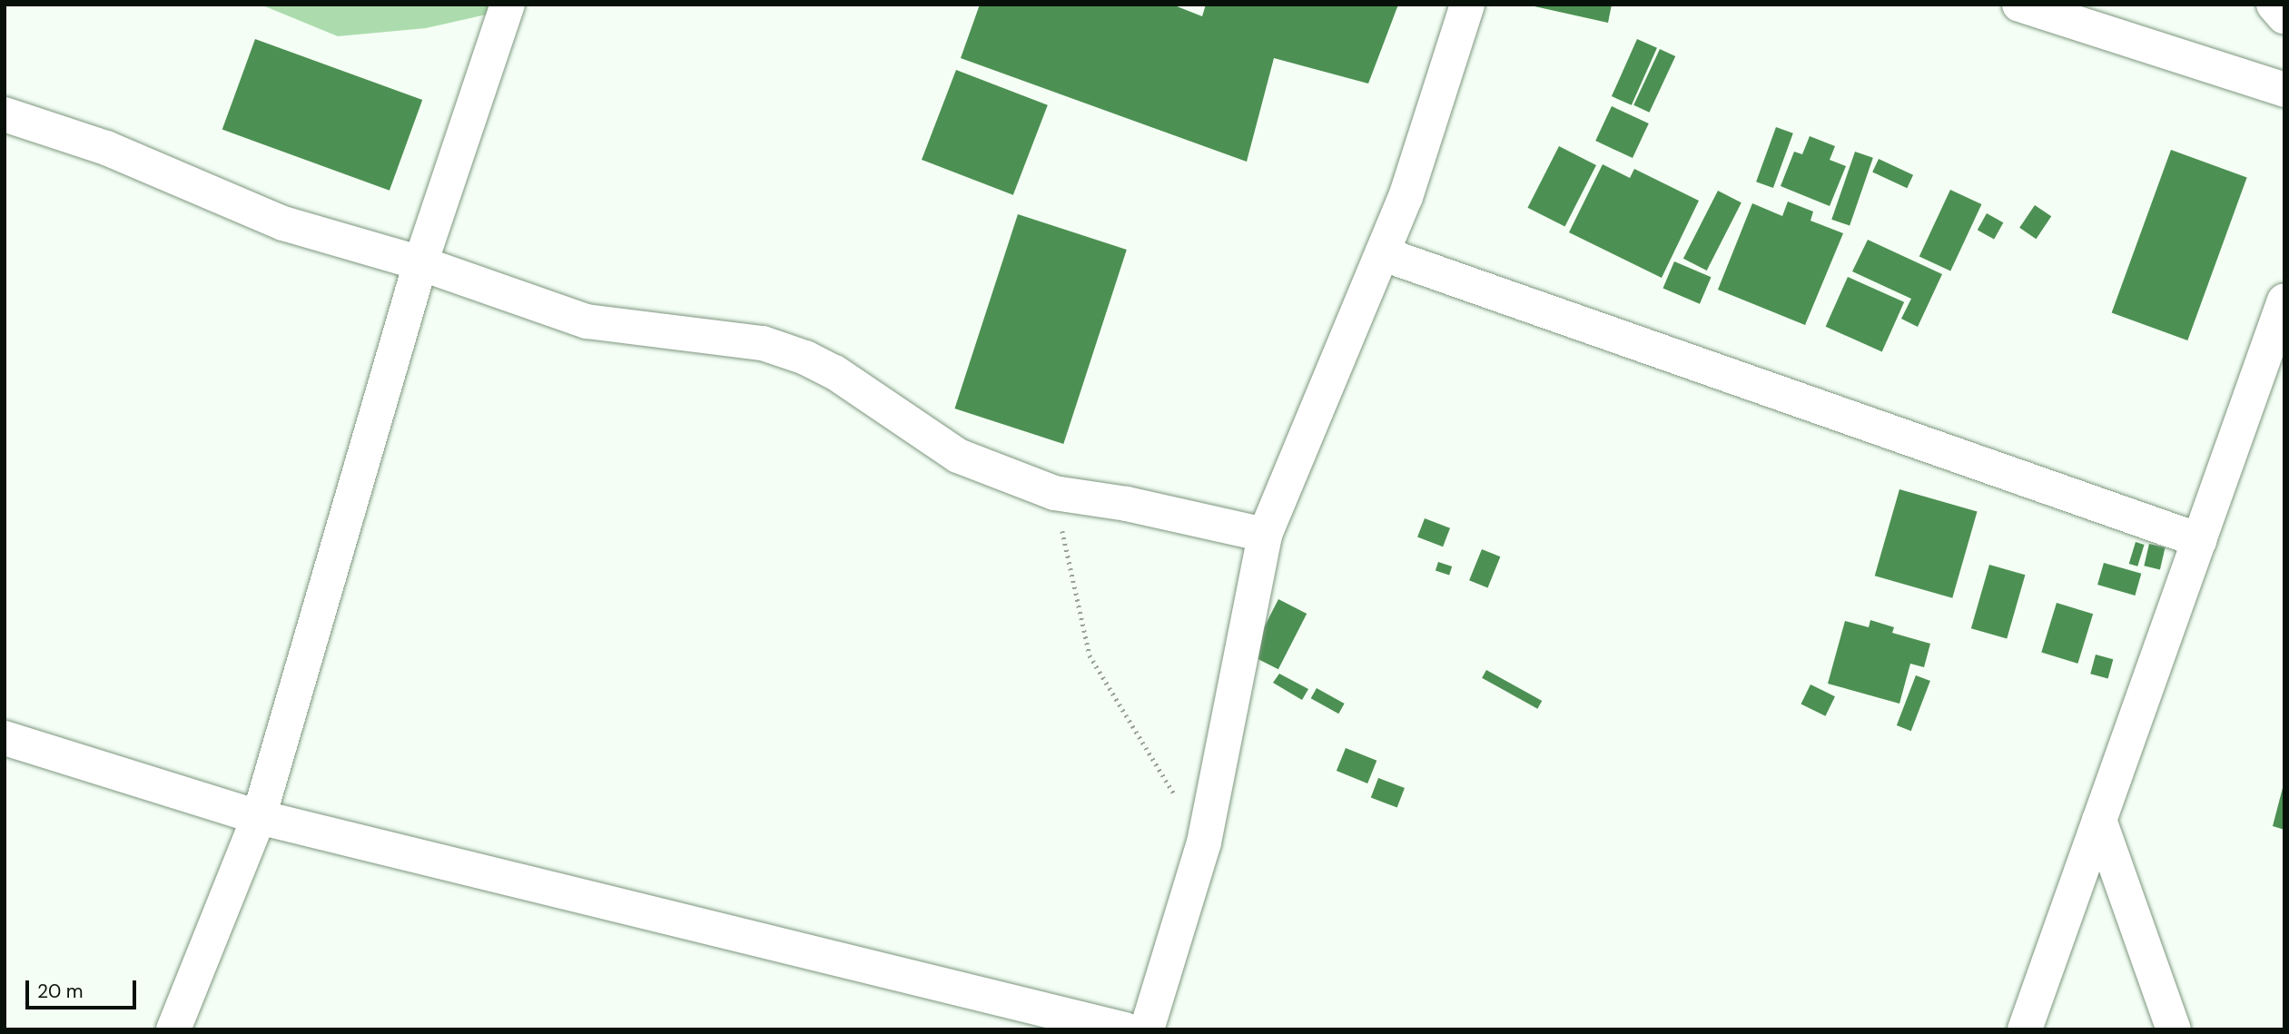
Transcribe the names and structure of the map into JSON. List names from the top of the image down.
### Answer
{
  "scale_bar": "20 m"
}
